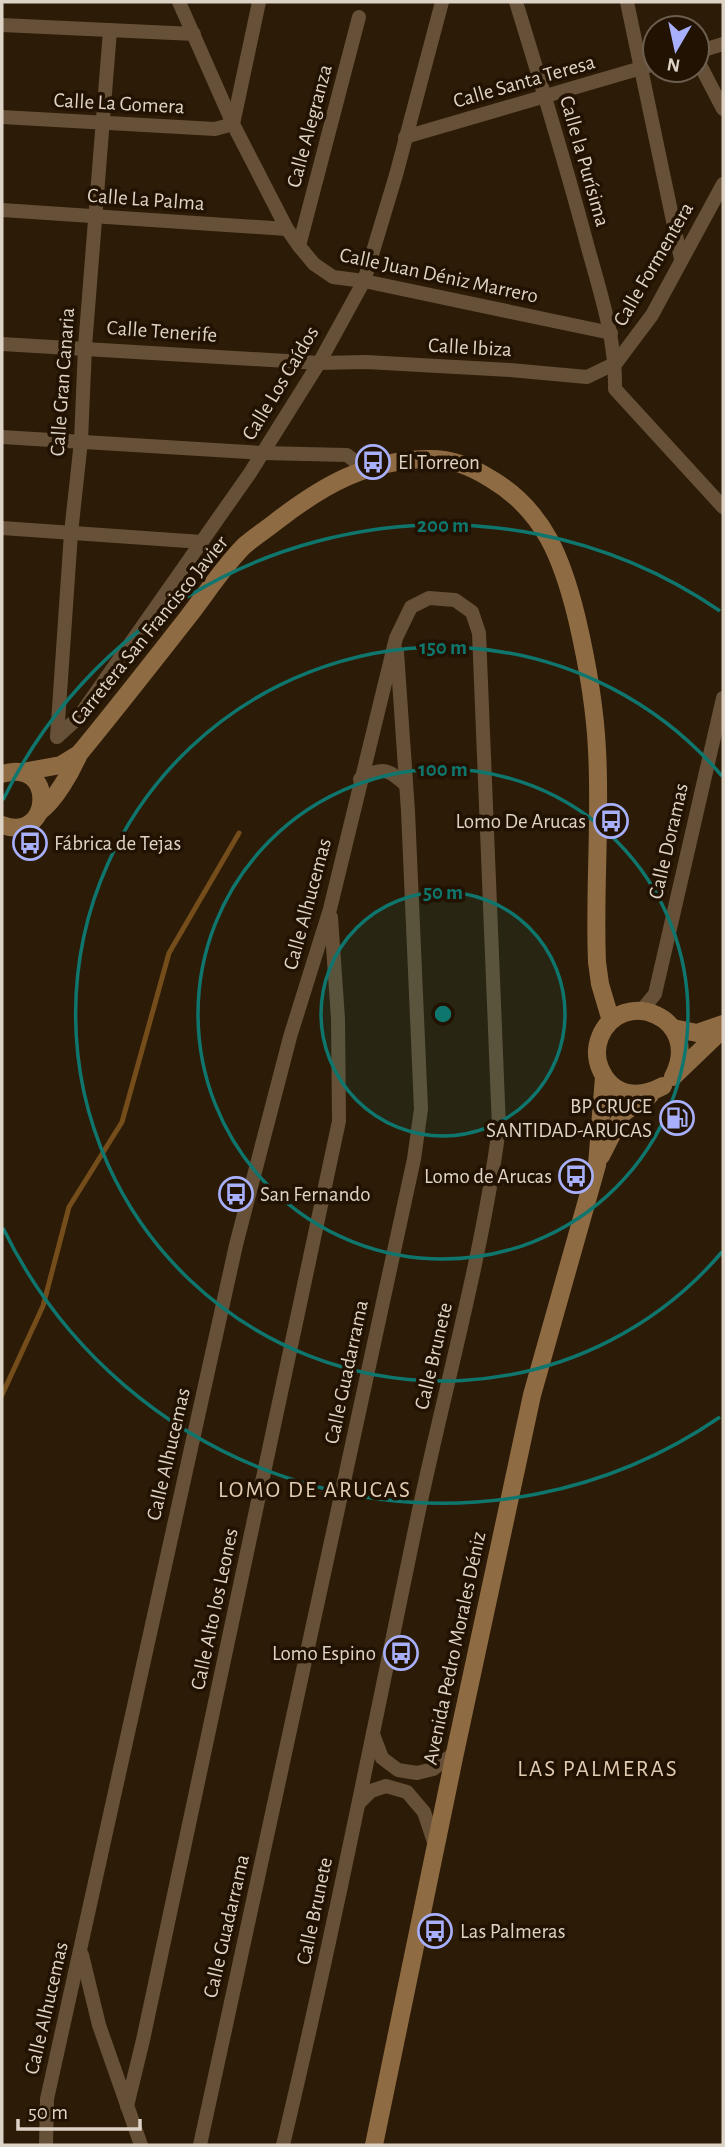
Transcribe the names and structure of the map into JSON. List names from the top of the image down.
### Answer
{
  "streets": {
    "main road": ["Carretera San Francisco Javier", "Avenida Pedro Morales Déniz"],
    "street": [
      "Calle Santa Teresa",
      "Calle La Gomera",
      "Calle Alegranza",
      "Calle la Purísima",
      "Calle La Palma",
      "Calle Formentera",
      "Calle Juan Déniz Marrero",
      "Calle Tenerife",
      "Calle Ibiza",
      "Calle Gran Canaria",
      "Calle Los Caídos",
      "Calle Doramas",
      "Calle Alhucemas",
      "Calle Brunete",
      "Calle Guadarrama",
      "Calle Alto los Leones"
    ]
  },
  "crossings": [
    ["Calle Santa Teresa", "Calle la Purísima"],
    ["Calle Santa Teresa", "Calle Los Caídos"],
    ["Calle La Gomera", "Calle Juan Déniz Marrero"],
    ["Calle La Gomera", "Calle Gran Canaria"],
    ["Calle Alegranza", "Calle Juan Déniz Marrero"],
    ["Calle la Purísima", "Calle Juan Déniz Marrero"],
    ["Calle La Palma", "Calle Juan Déniz Marrero"],
    ["Calle La Palma", "Calle Gran Canaria"],
    ["Calle Formentera", "Calle Ibiza"],
    ["Calle Juan Déniz Marrero", "Calle Los Caídos"],
    ["Calle Tenerife", "Calle Ibiza"],
    ["Calle Tenerife", "Calle Gran Canaria"],
    ["Calle Tenerife", "Calle Los Caídos"],
    ["Calle Ibiza", "Calle Los Caídos"],
    ["Calle Gran Canaria", "Calle Los Caídos"],
    ["Calle Alhucemas", "Calle Brunete"],
    ["Calle Alhucemas", "Calle Guadarrama"],
    ["Calle Alhucemas", "Calle Alto los Leones"]
  ],
  "districts": ["LOMO DE ARUCAS", "LAS PALMERAS"],
  "places": {
    "bus stop": [
      "El Torreon",
      "Lomo De Arucas",
      "Fábrica de Tejas",
      "Lomo de Arucas",
      "San Fernando",
      "Lomo Espino",
      "Las Palmeras"
    ],
    "fuel station": ["BP CRUCE SANTIDAD-ARUCAS"]
  },
  "scale_bar": "50 m",
  "north": "bottom",
  "rings": [
    "200 m",
    "150 m",
    "100 m",
    "50 m"
  ]
}
